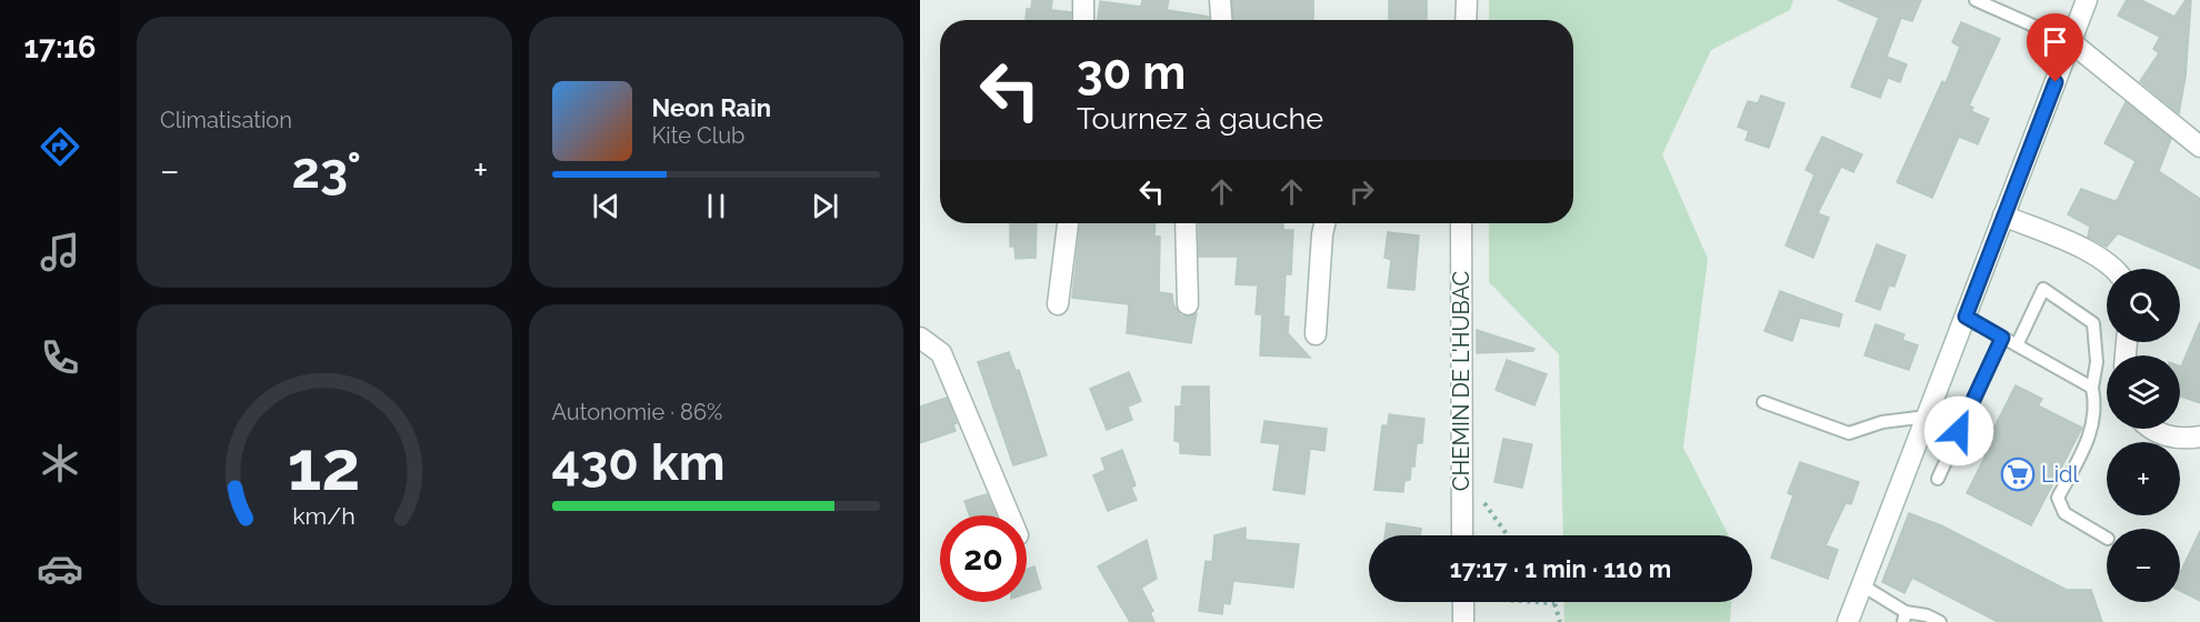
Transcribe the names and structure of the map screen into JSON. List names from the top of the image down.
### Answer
{
  "streets": {
    "street": ["CHEMIN DE L'HUBAC"]
  },
  "places": {
    "supermarket": ["Lidl"]
  },
  "page": {
    "tabs": "17:16",
    "tile": [
      "Climatisation",
      ["Autonomie · 86%", "430 km"]
    ],
    "turn": ["30 m", "Tournez à gauche"],
    "song": ["Neon Rain", "Kite Club"],
    "heat": ["−", "23°", "+"],
    "map_buttons": ["+", "−"],
    "limit": "20",
    "trip": "17:17 · 1 min · 110 m",
    "gauge": ["12", "km/h"]
  }
}
